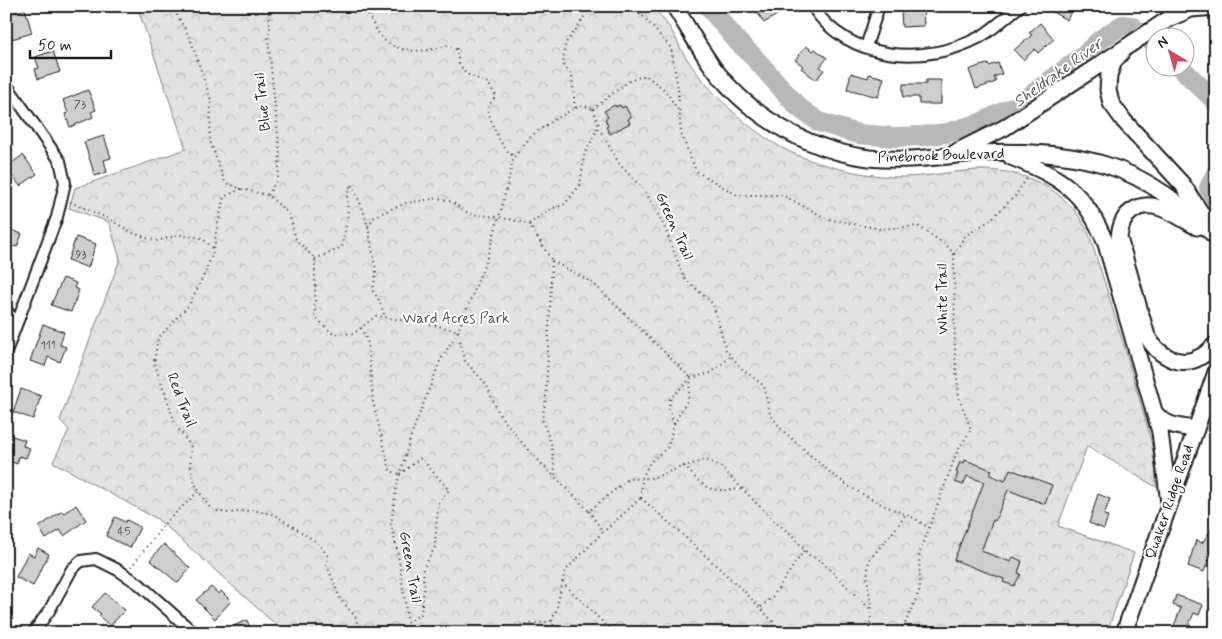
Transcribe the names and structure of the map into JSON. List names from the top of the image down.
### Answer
{
  "streets": {
    "street": ["Pinebrook Boulevard", "Quaker Ridge Road"],
    "path": [
      "Blue Trail",
      "Green Trail",
      "White Trail",
      "Red Trail"
    ]
  },
  "crossings": [
    ["Green Trail", "White Trail"]
  ],
  "water": ["Sheldrake River"],
  "parks": ["Ward Acres Park"],
  "house_numbers": [
    "73",
    "93",
    "111",
    "45"
  ],
  "scale_bar": "50 m",
  "north": "top left"
}
